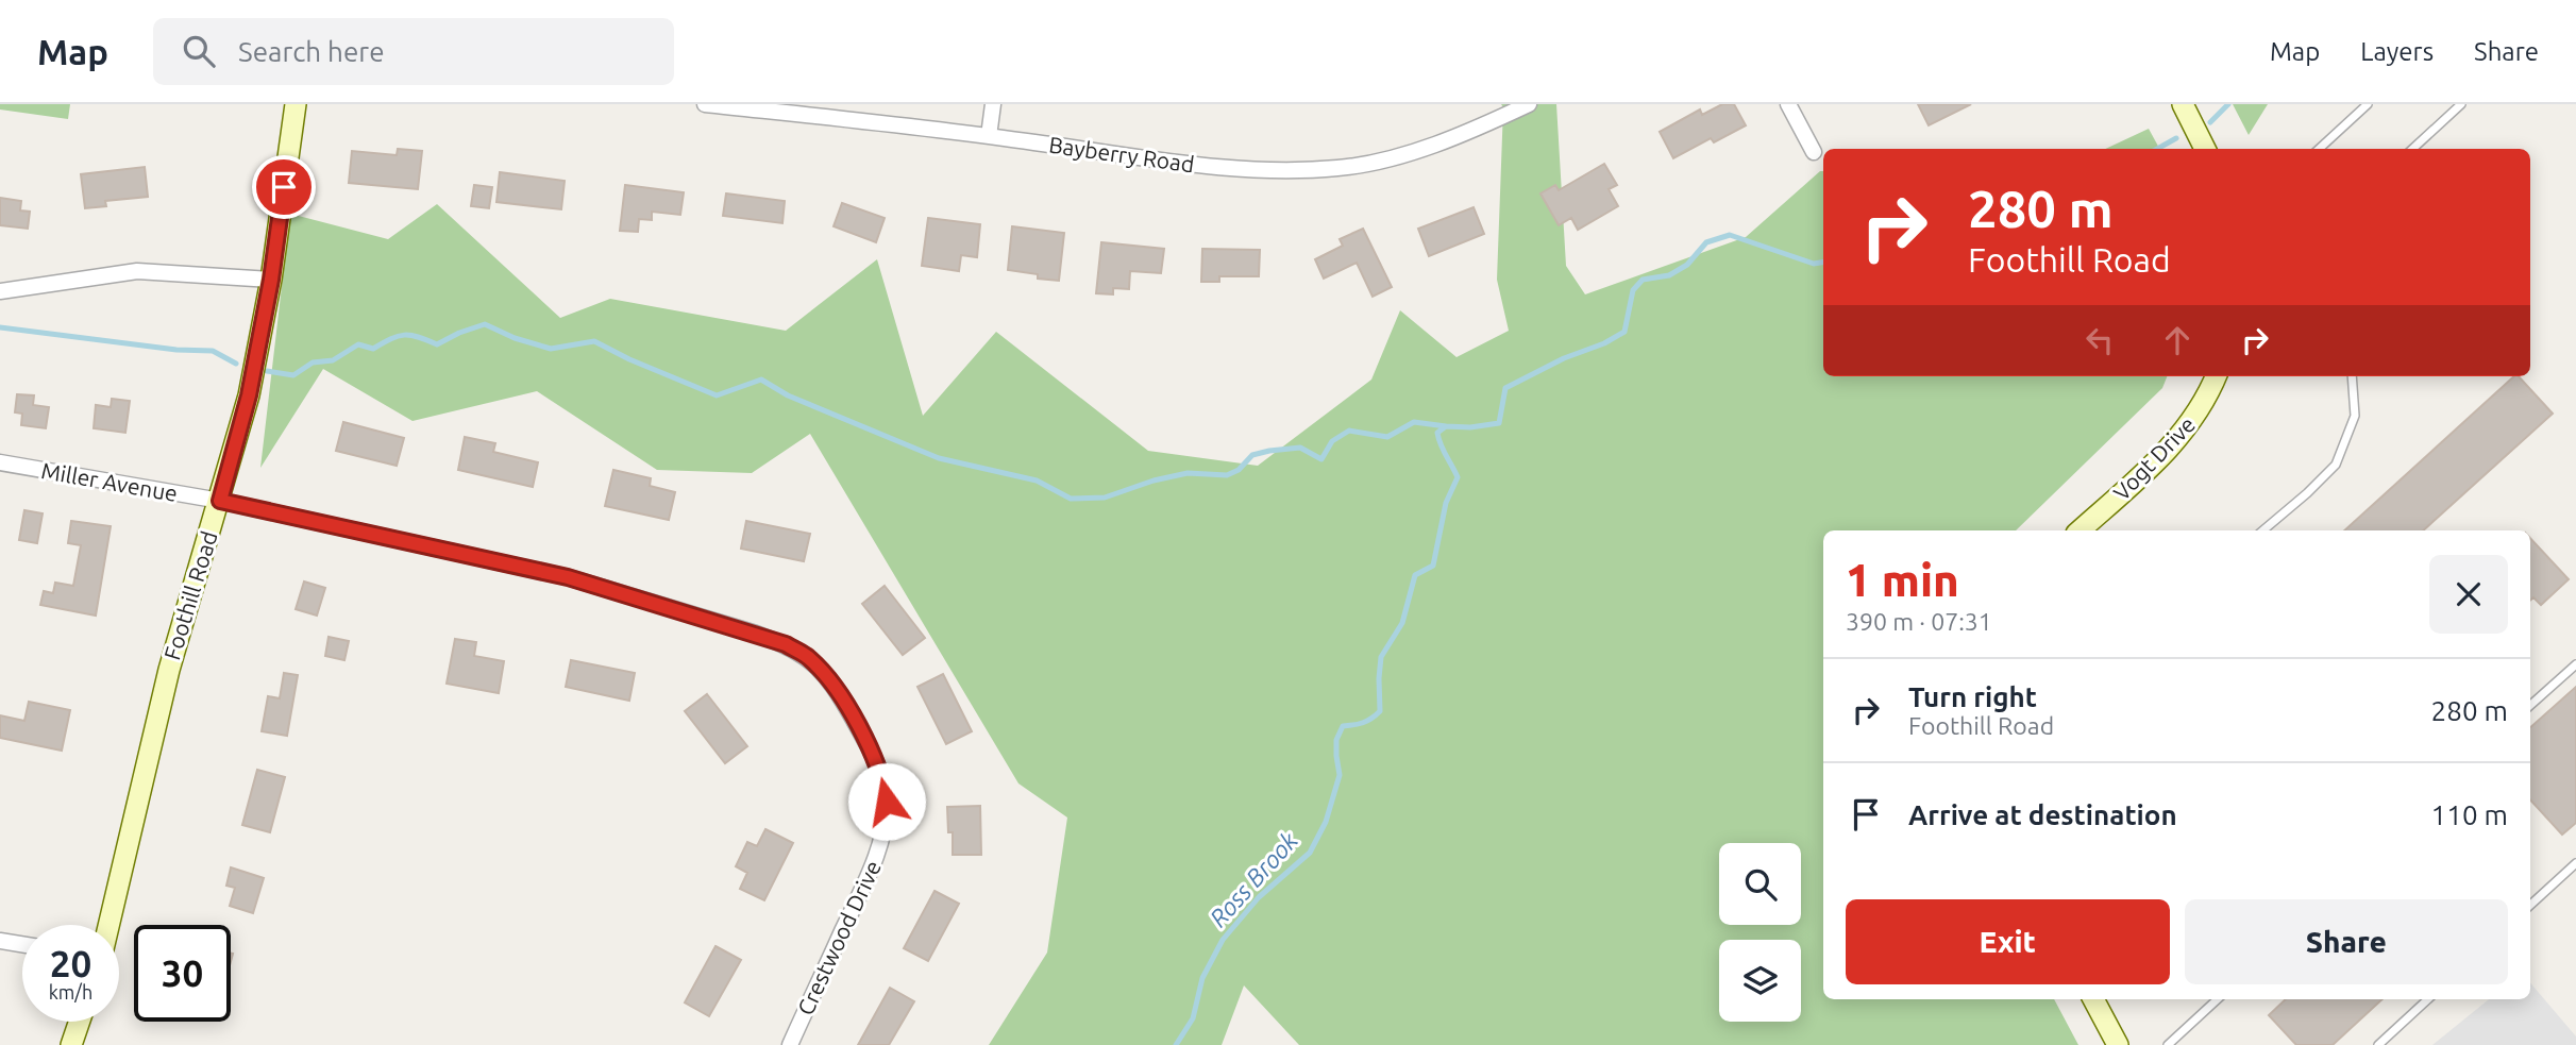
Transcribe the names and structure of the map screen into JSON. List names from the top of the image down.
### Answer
{
  "streets": {
    "street": [
      "Bayberry Road",
      "Vogt Drive",
      "Miller Avenue",
      "Foothill Road",
      "Crestwood Drive"
    ]
  },
  "crossings": [
    ["Miller Avenue", "Foothill Road"],
    ["Miller Avenue", "Crestwood Drive"],
    ["Foothill Road", "Crestwood Drive"]
  ],
  "water": ["Ross Brook"],
  "page": {
    "header": "Map",
    "search": "Search here",
    "nav": ["Map", "Layers", "Share"],
    "turn": ["280 m", "Foothill Road"],
    "heading": ["1 min", "390 m · 07:31"],
    "list": [
      {
        "name": "Turn right",
        "note": "Foothill Road",
        "value": "280 m"
      },
      {
        "name": "Arrive at destination",
        "value": "110 m"
      }
    ],
    "buttons": ["Exit", "Share"],
    "speed": "20 km/h",
    "limit": "30"
  }
}
